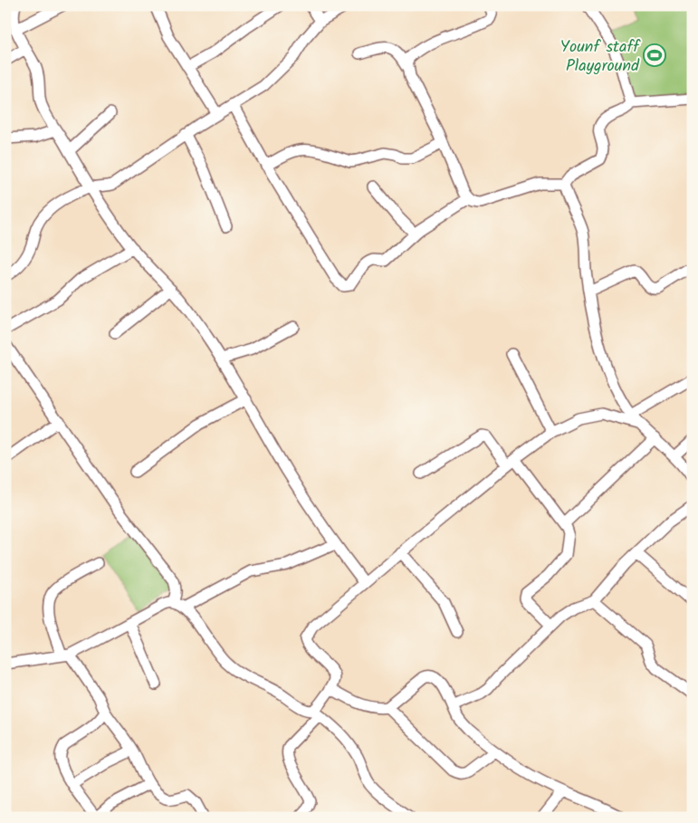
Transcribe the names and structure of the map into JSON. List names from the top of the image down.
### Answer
{
  "places": {
    "sports": ["Younf staff Playground"]
  }
}
